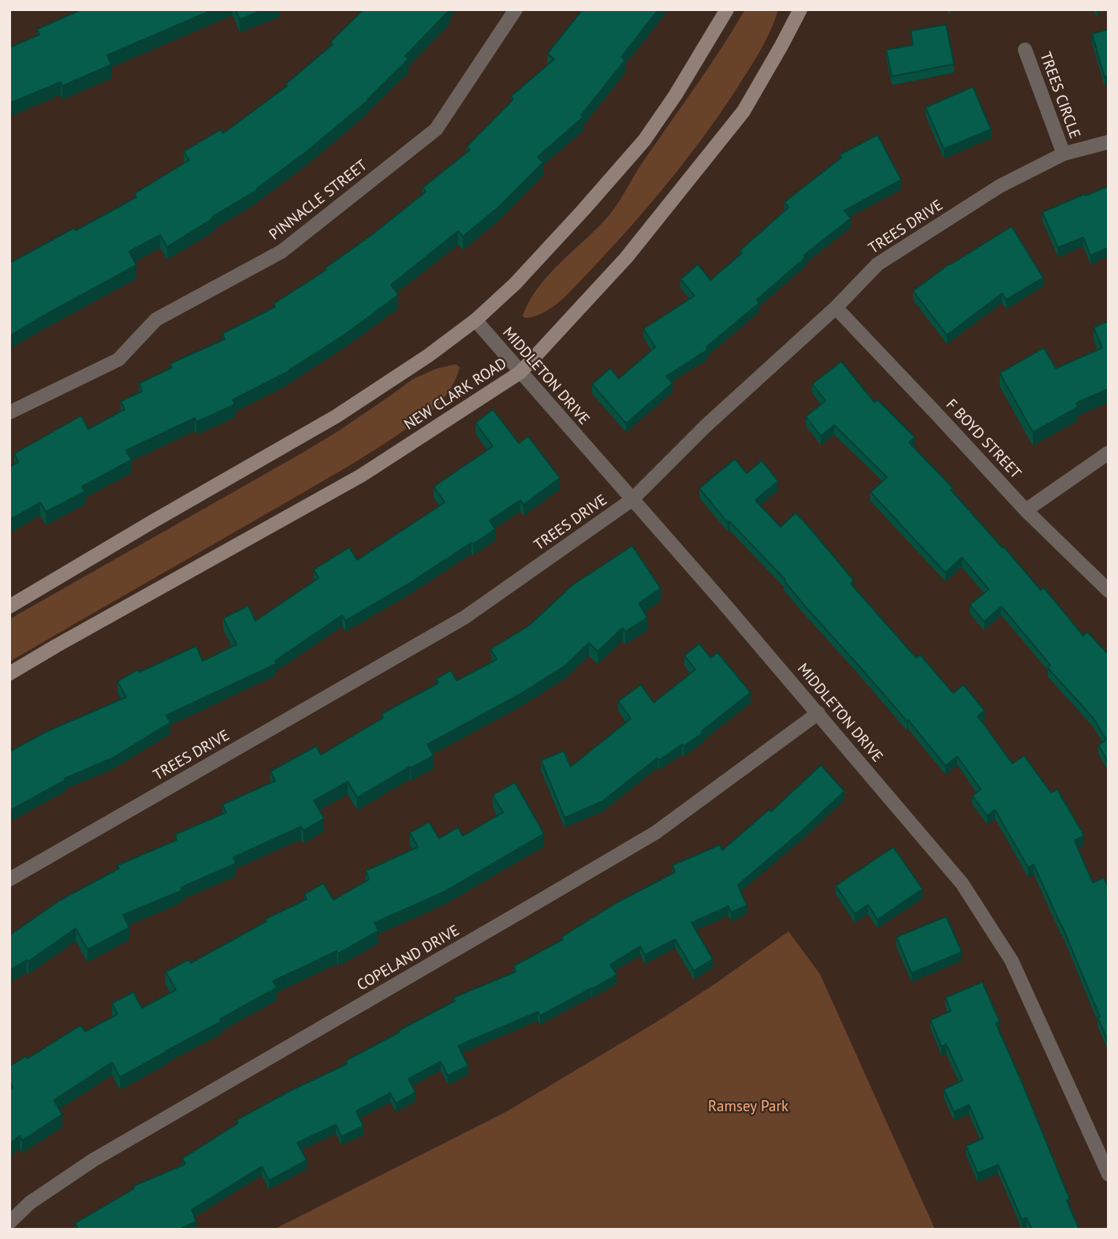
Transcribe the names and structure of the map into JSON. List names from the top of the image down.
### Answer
{
  "streets": {
    "main road": ["NEW CLARK ROAD"],
    "street": [
      "TREES CIRCLE",
      "PINNACLE STREET",
      "TREES DRIVE",
      "MIDDLETON DRIVE",
      "F BOYD STREET",
      "COPELAND DRIVE"
    ]
  },
  "crossings": [
    ["TREES CIRCLE", "TREES DRIVE"],
    ["TREES DRIVE", "MIDDLETON DRIVE"],
    ["TREES DRIVE", "F BOYD STREET"],
    ["MIDDLETON DRIVE", "NEW CLARK ROAD"],
    ["MIDDLETON DRIVE", "COPELAND DRIVE"]
  ],
  "parks": ["Ramsey Park"]
}
